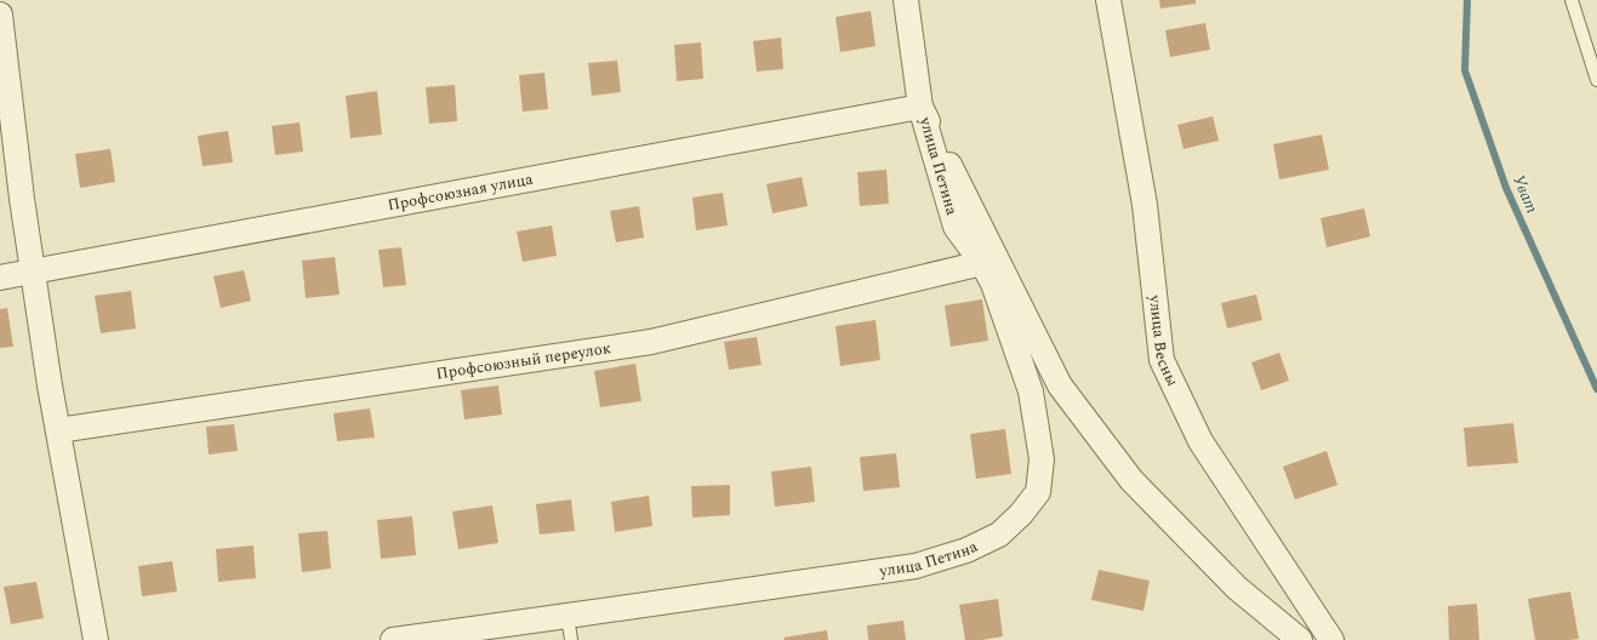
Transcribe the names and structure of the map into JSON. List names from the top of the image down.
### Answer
{
  "streets": {
    "street": [
      "улица Петина",
      "Профсоюзная улица",
      "улица Весны",
      "Профсоюзный переулок"
    ]
  },
  "crossings": [
    ["улица Петина", "Профсоюзная улица"],
    ["улица Петина", "Профсоюзный переулок"]
  ],
  "water": ["Уват"]
}
